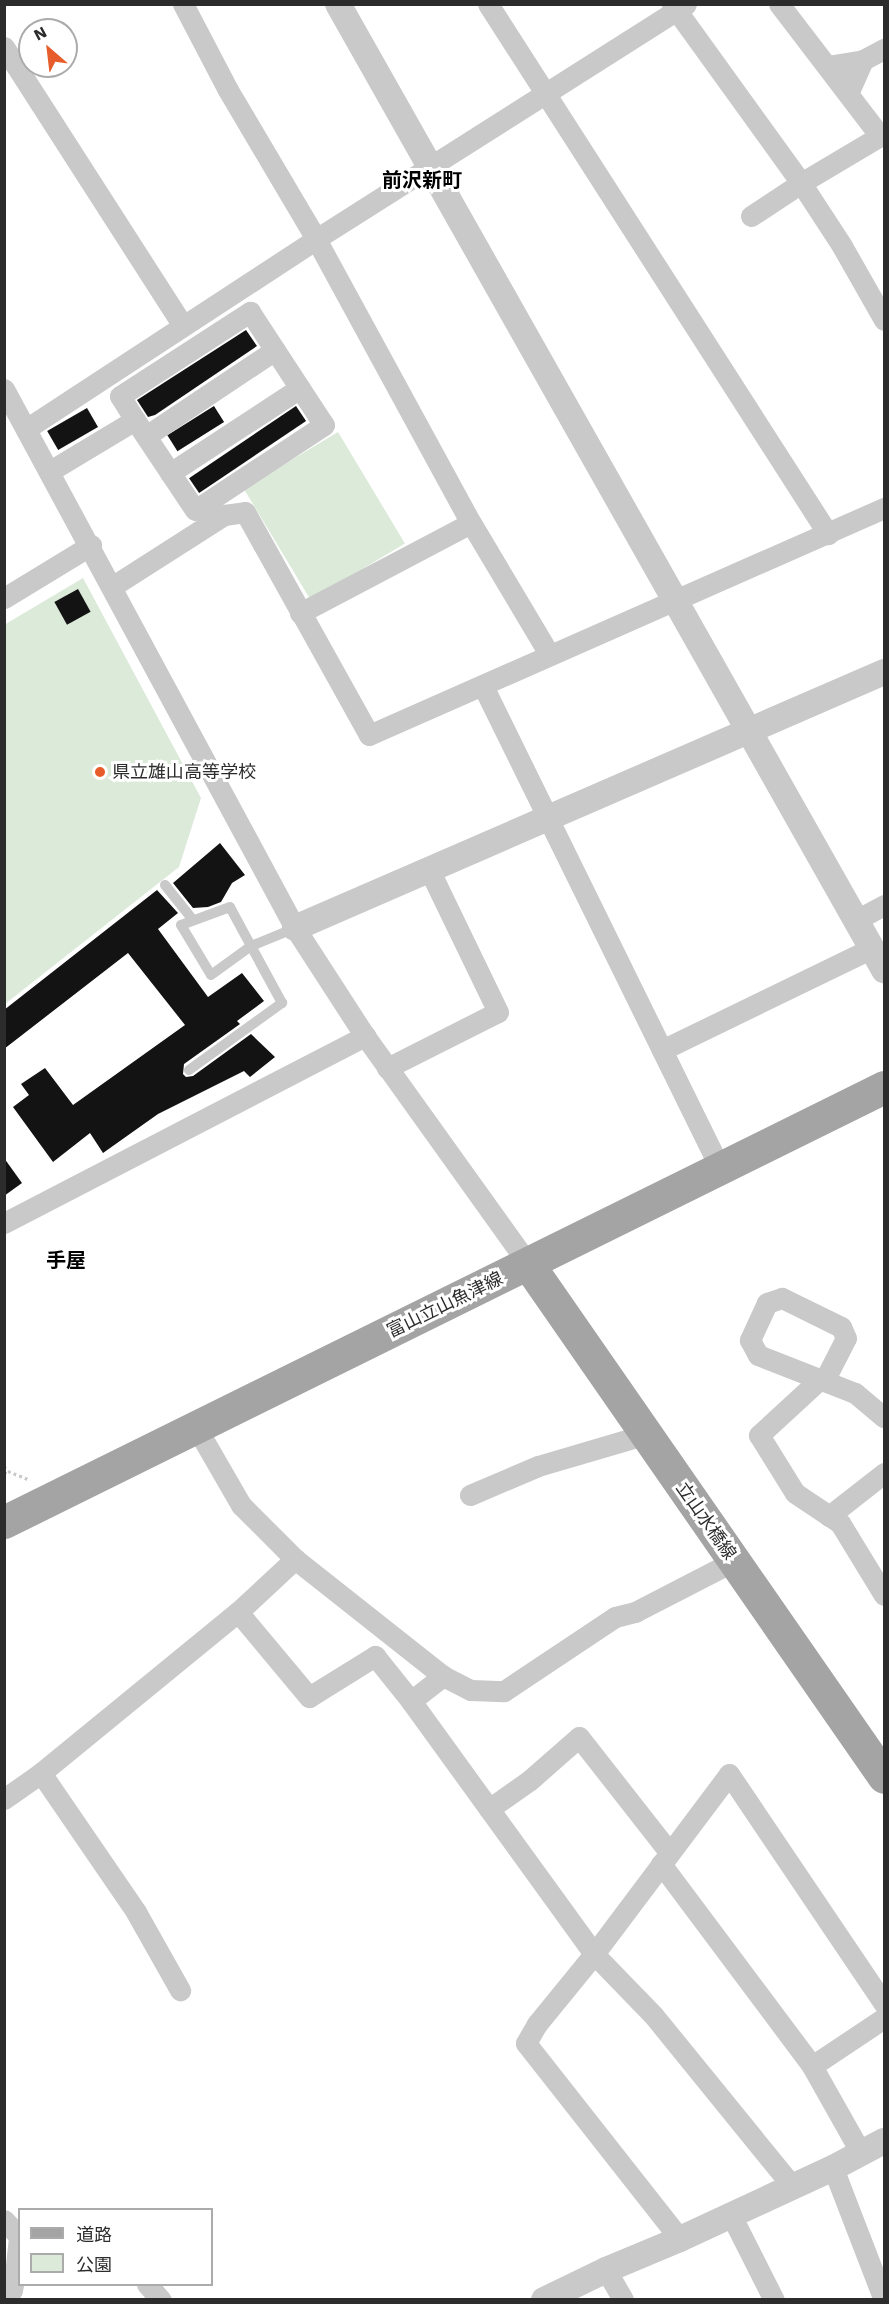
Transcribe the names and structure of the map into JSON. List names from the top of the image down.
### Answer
{
  "streets": {
    "main road": ["富山立山魚津線", "立山水橋線"]
  },
  "crossings": [
    ["富山立山魚津線", "立山水橋線"]
  ],
  "districts": ["前沢新町", "手屋"],
  "places": ["県立雄山高等学校"],
  "legend": ["道路", "公園"],
  "north": "top left"
}
